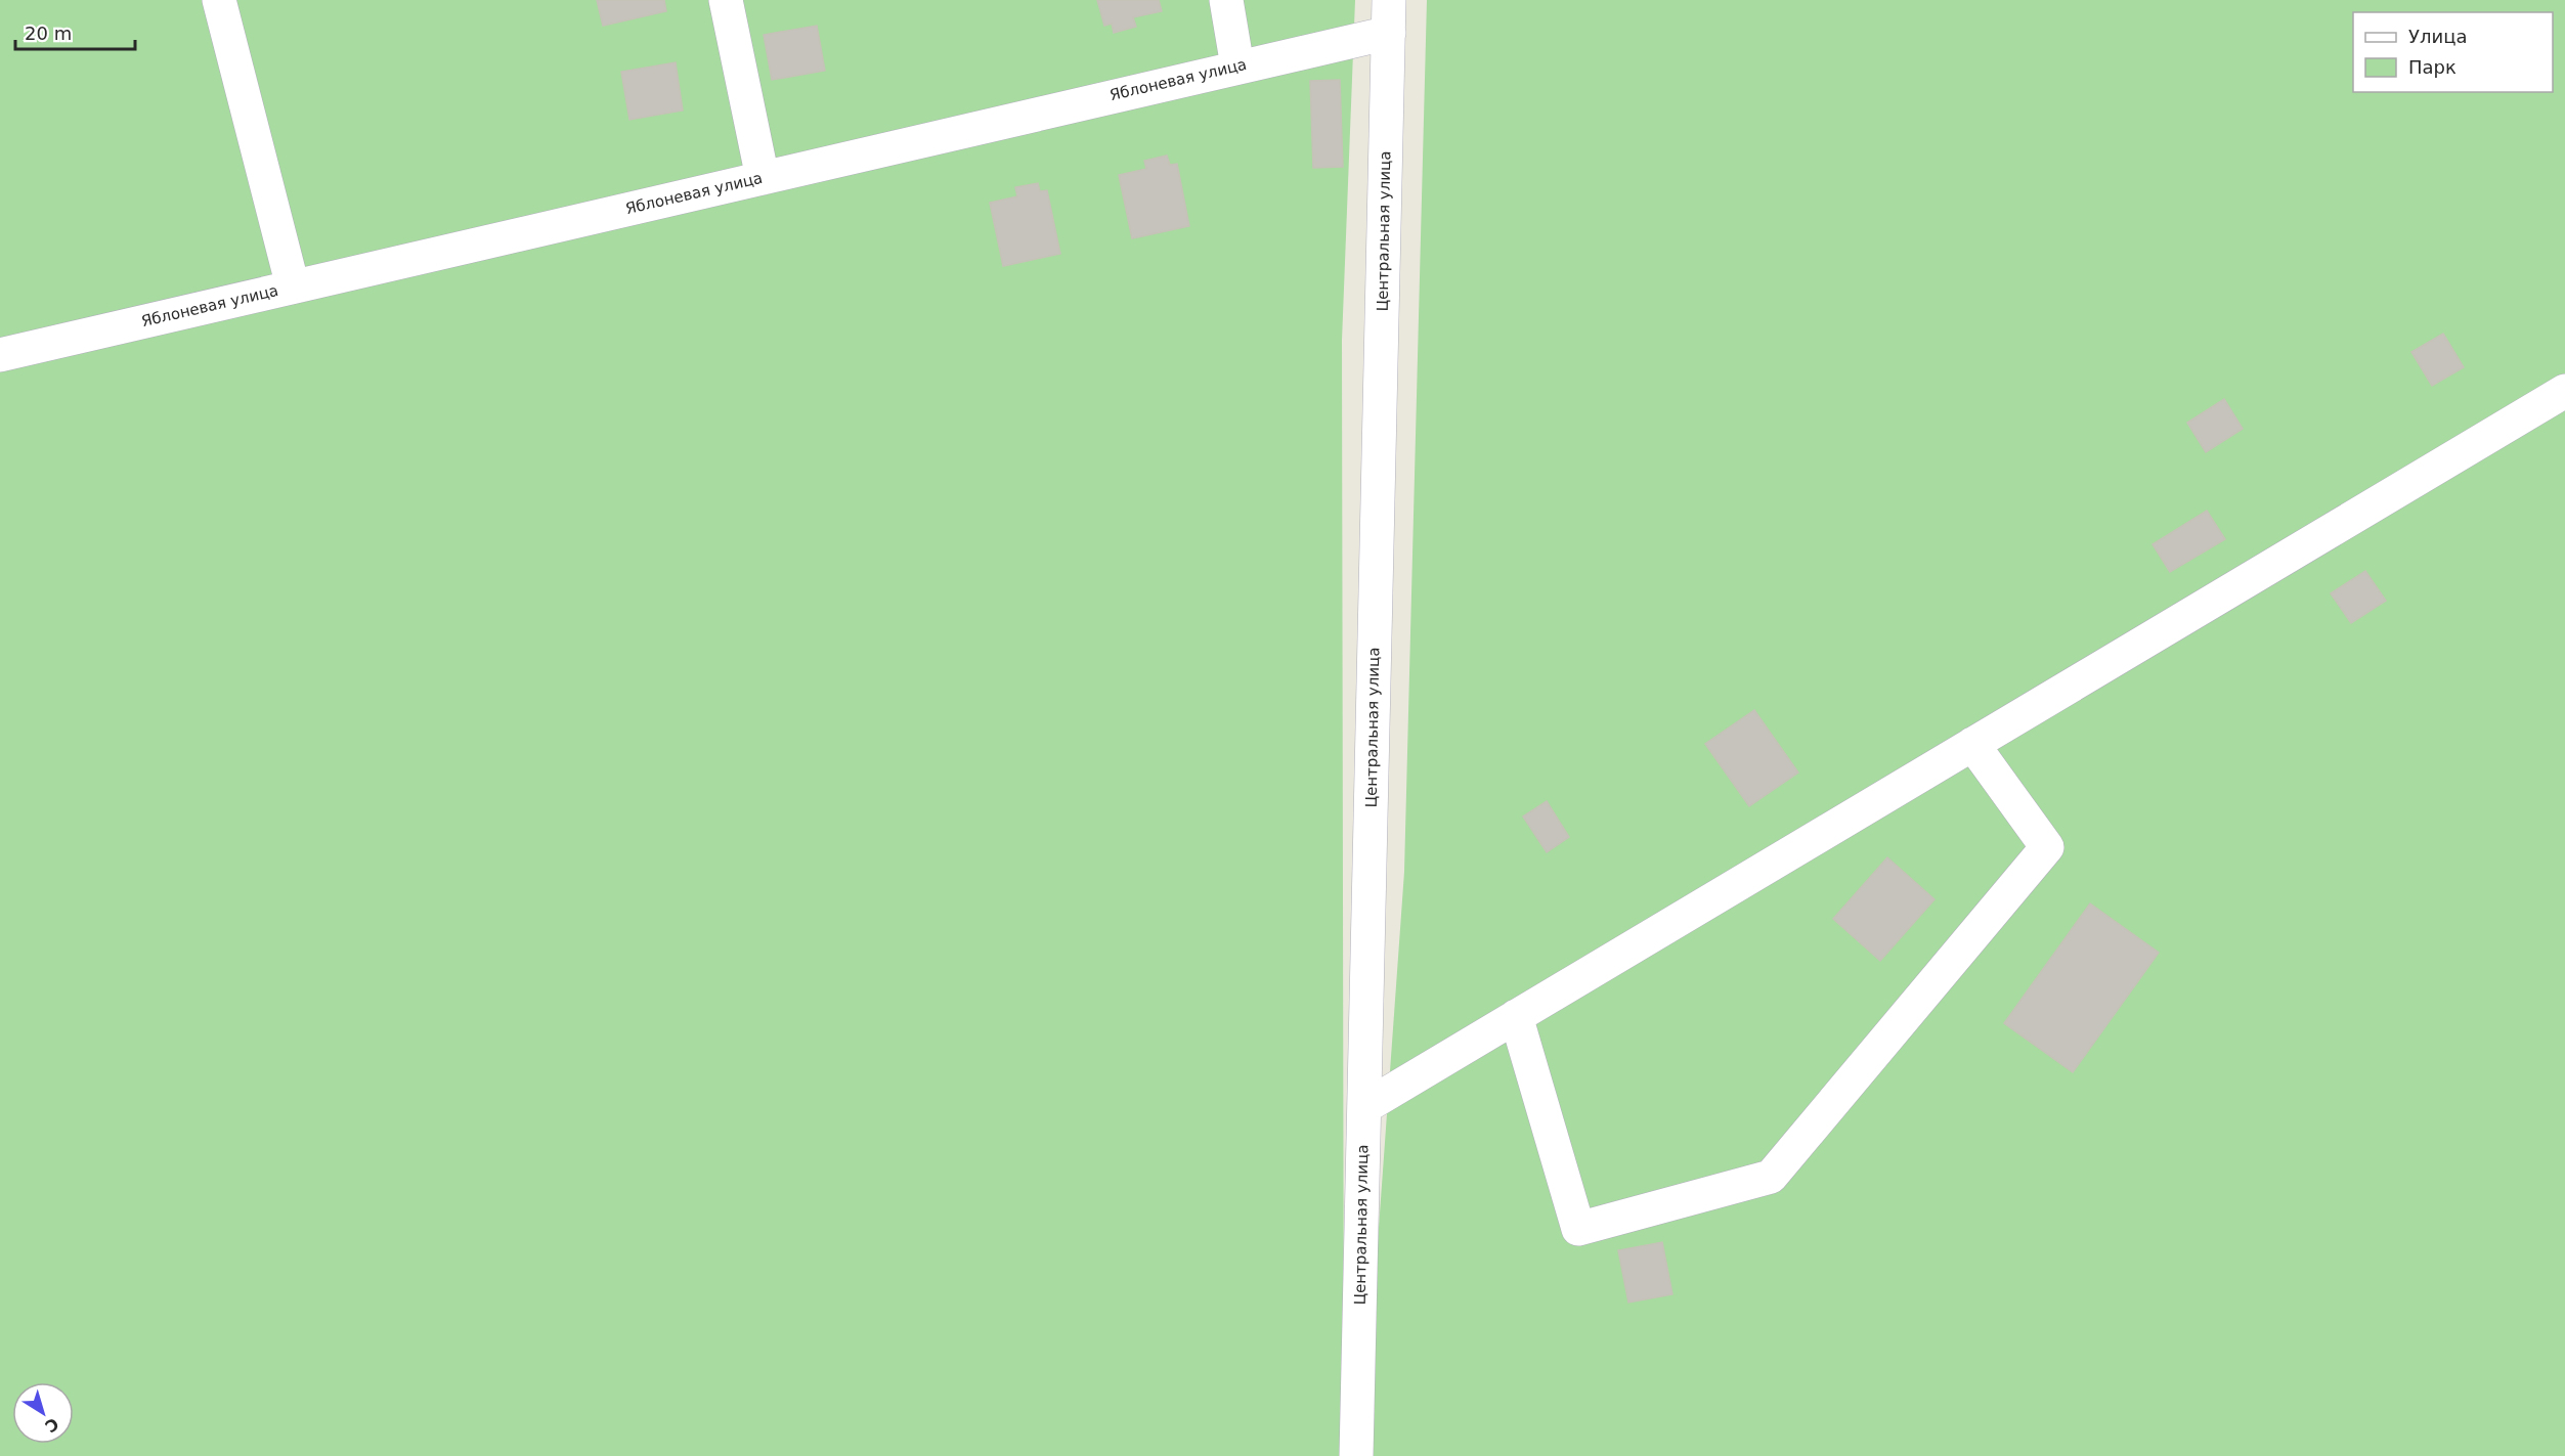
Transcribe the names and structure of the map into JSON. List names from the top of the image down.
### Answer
{
  "streets": {
    "street": ["Яблоневая улица", "Центральная улица"]
  },
  "crossings": [
    ["Яблоневая улица", "Центральная улица"]
  ],
  "legend": ["Улица", "Парк"],
  "scale_bar": "20 m",
  "north": "bottom right"
}
